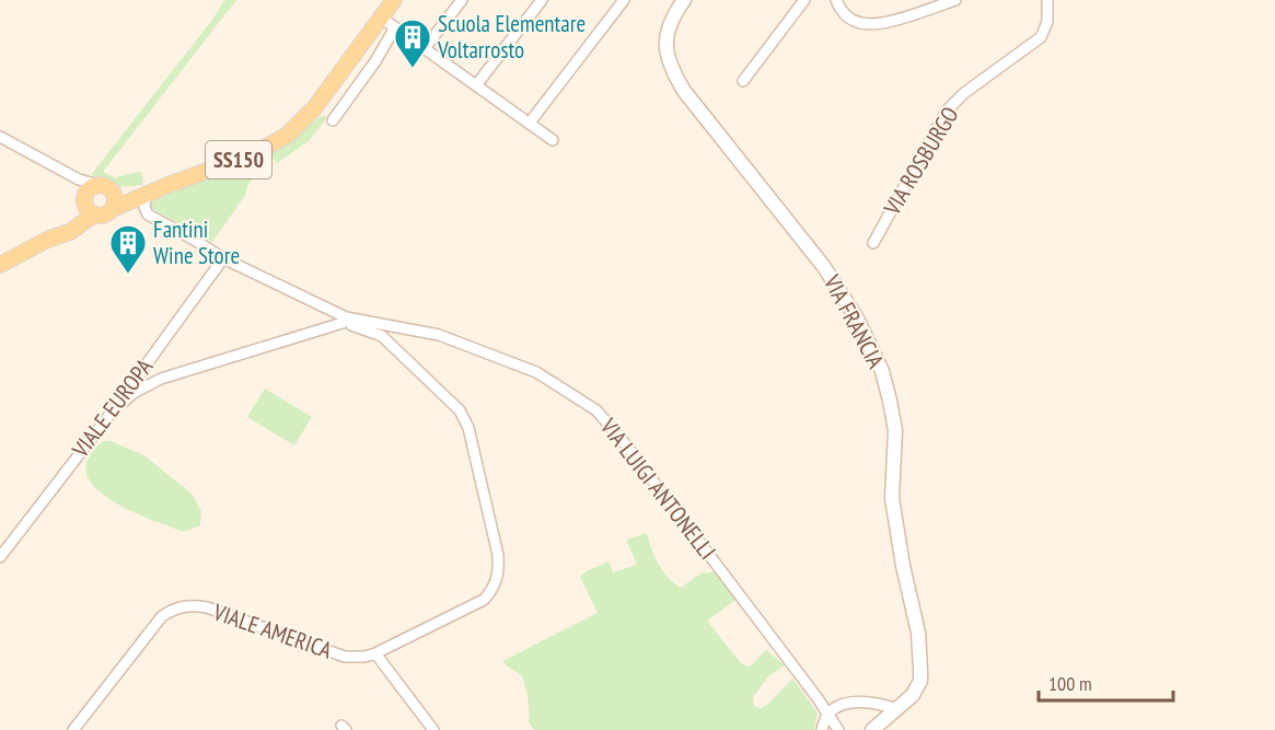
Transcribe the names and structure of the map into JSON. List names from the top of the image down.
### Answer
{
  "streets": {
    "main road": ["SS150", "VIA FRANCIA"],
    "street": [
      "VIA ROSBURGO",
      "VIALE EUROPA",
      "VIA LUIGI ANTONELLI",
      "VIALE AMERICA"
    ]
  },
  "crossings": [
    ["SS150", "VIA LUIGI ANTONELLI"],
    ["VIALE EUROPA", "VIA LUIGI ANTONELLI"],
    ["VIA LUIGI ANTONELLI", "VIALE AMERICA"]
  ],
  "places": {
    "building": ["Scuola Elementare Voltarrosto", "Fantini Wine Store"]
  },
  "scale_bar": "100 m"
}
